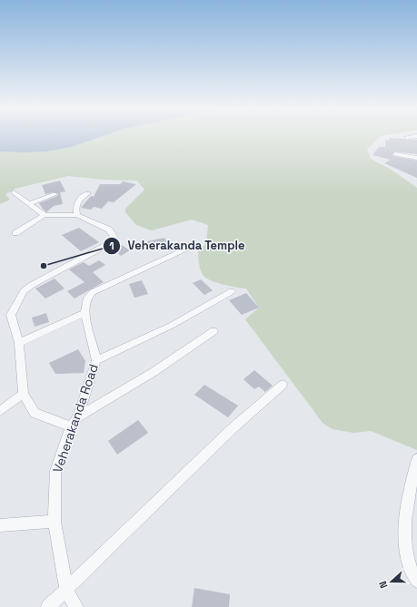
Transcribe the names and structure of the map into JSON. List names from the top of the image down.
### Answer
{
  "streets": {
    "street": ["Veherakanda Road"]
  },
  "places": ["Veherakanda Temple"],
  "north": "left"
}
